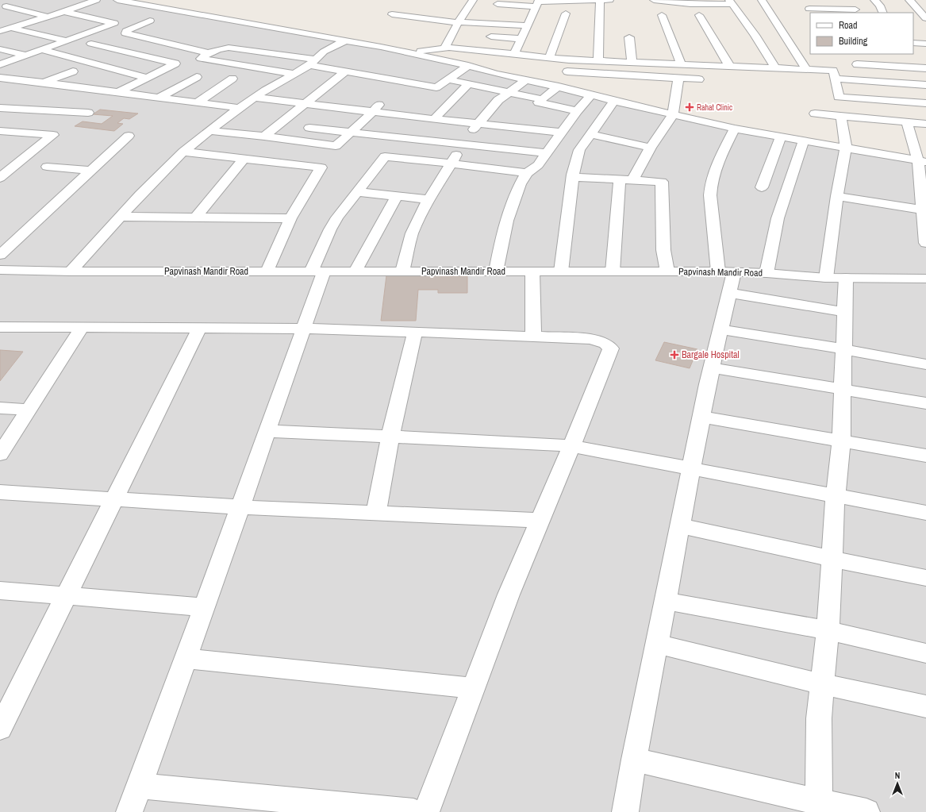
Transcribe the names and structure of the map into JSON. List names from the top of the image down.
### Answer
{
  "streets": {
    "street": ["Papvinash Mandir Road"]
  },
  "places": {
    "health": ["Rahat Clinic", "Bargale Hospital"]
  },
  "legend": ["Road", "Building"],
  "north": "top"
}
